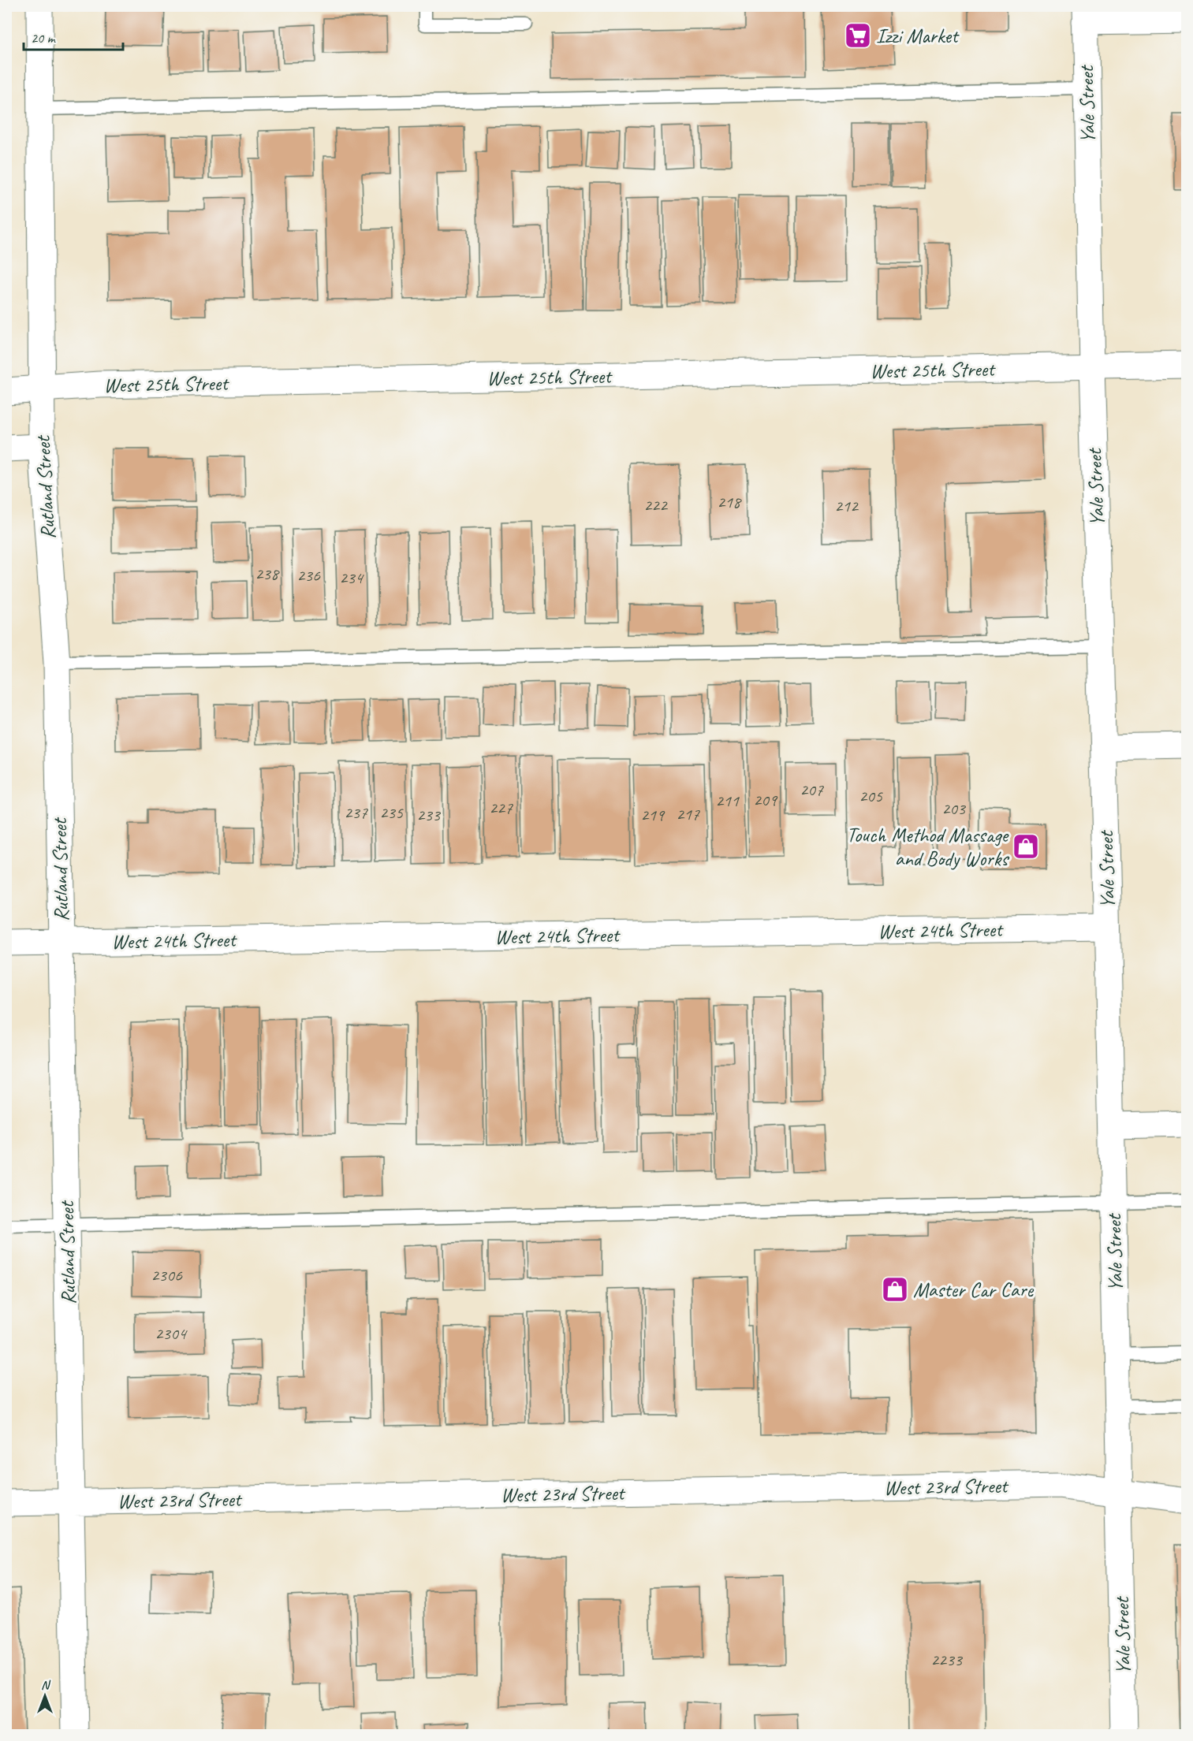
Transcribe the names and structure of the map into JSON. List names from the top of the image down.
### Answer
{
  "streets": {
    "street": [
      "Yale Street",
      "West 25th Street",
      "Rutland Street",
      "West 24th Street",
      "West 23rd Street"
    ]
  },
  "crossings": [
    ["Yale Street", "West 25th Street"],
    ["Yale Street", "West 24th Street"],
    ["Yale Street", "West 23rd Street"],
    ["West 25th Street", "Rutland Street"],
    ["Rutland Street", "West 24th Street"],
    ["Rutland Street", "West 23rd Street"]
  ],
  "places": {
    "supermarket": ["Izzi Market"],
    "shop": ["Touch Method Massage and Body Works", "Master Car Care"]
  },
  "house_numbers": [
    "218",
    "222",
    "212",
    "238",
    "236",
    "234",
    "207",
    "205",
    "209",
    "211",
    "227",
    "203",
    "237",
    "235",
    "217",
    "233",
    "219",
    "2306",
    "2304",
    "2233"
  ],
  "scale_bar": "20 m",
  "north": "top"
}
